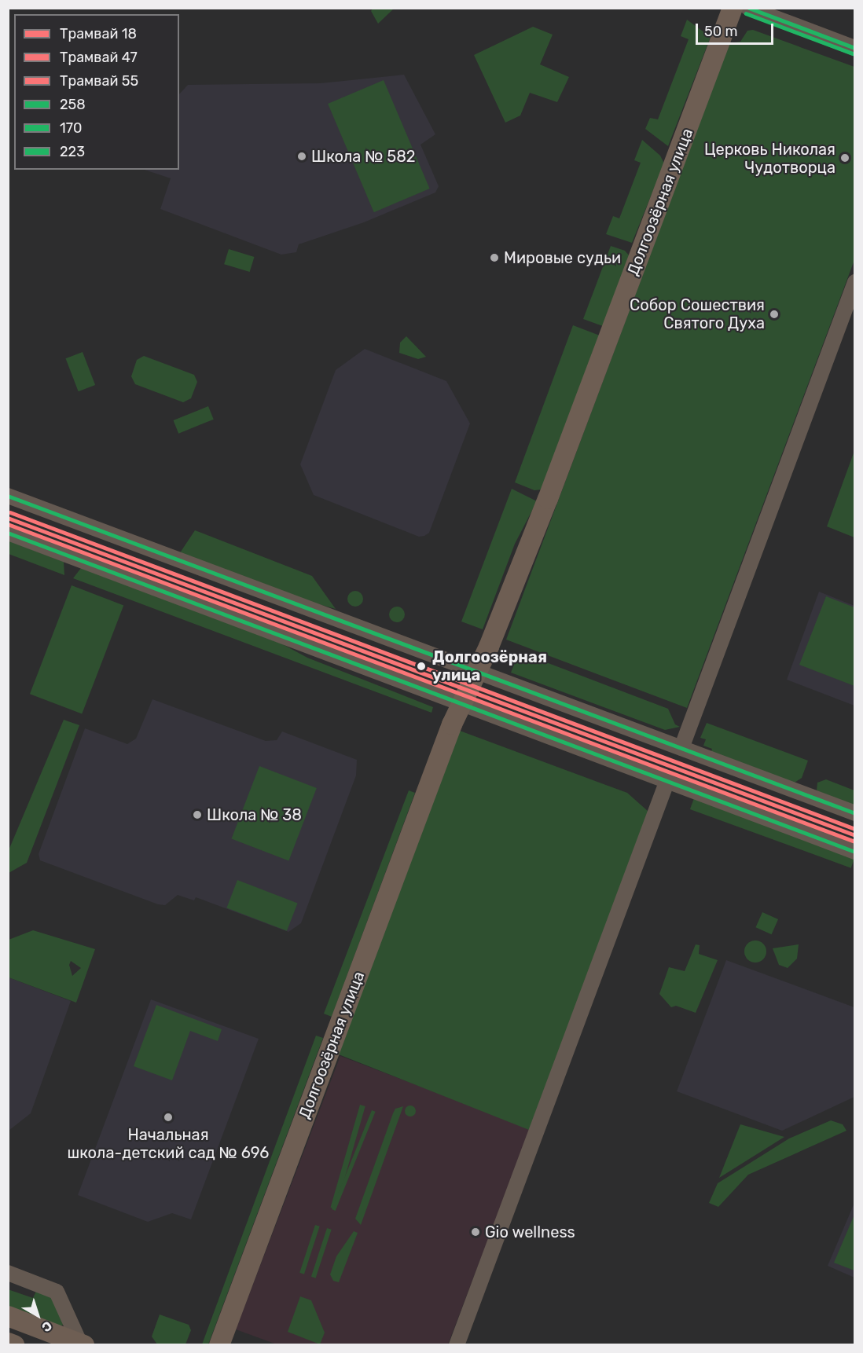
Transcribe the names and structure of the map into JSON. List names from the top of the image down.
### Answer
{
  "streets": {
    "main road": ["Долгоозёрная улица"]
  },
  "places": [
    "Школа № 582",
    "Церковь Николая Чудотворца",
    "Мировые судьи",
    "Собор Сошествия Святого Духа",
    "Долгоозёрная улица",
    "Школа № 38",
    "Начальная школа-детский сад № 696",
    "Gio wellness"
  ],
  "lines": [
    "transit line 170",
    "transit line 223",
    "transit line 258",
    "tram line 55",
    "tram line 18",
    "tram line 47"
  ],
  "legend": [
    "Трамвай 18",
    "Трамвай 47",
    "Трамвай 55",
    "258",
    "170",
    "223"
  ],
  "scale_bar": "50 m",
  "north": "bottom right"
}
